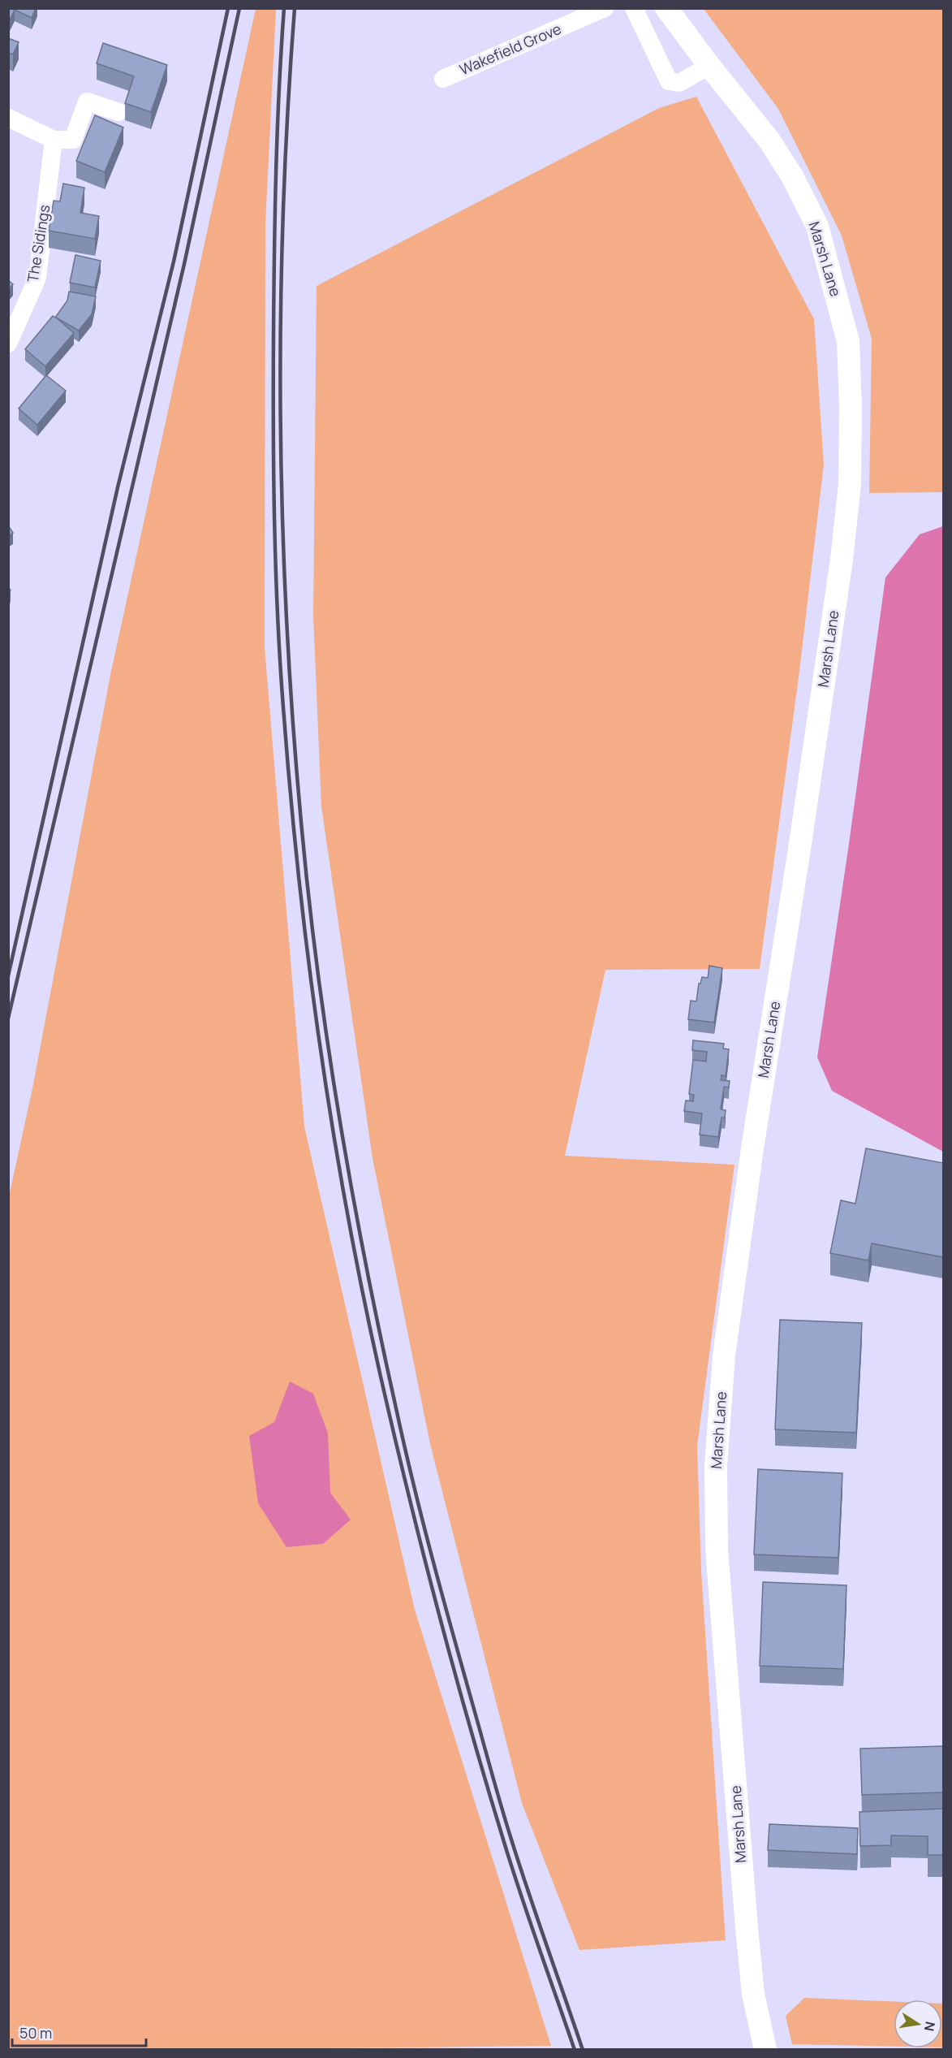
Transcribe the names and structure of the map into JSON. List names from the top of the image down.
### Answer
{
  "streets": {
    "main road": ["Marsh Lane"],
    "street": ["Wakefield Grove", "The Sidings"]
  },
  "scale_bar": "50 m",
  "north": "right"
}
